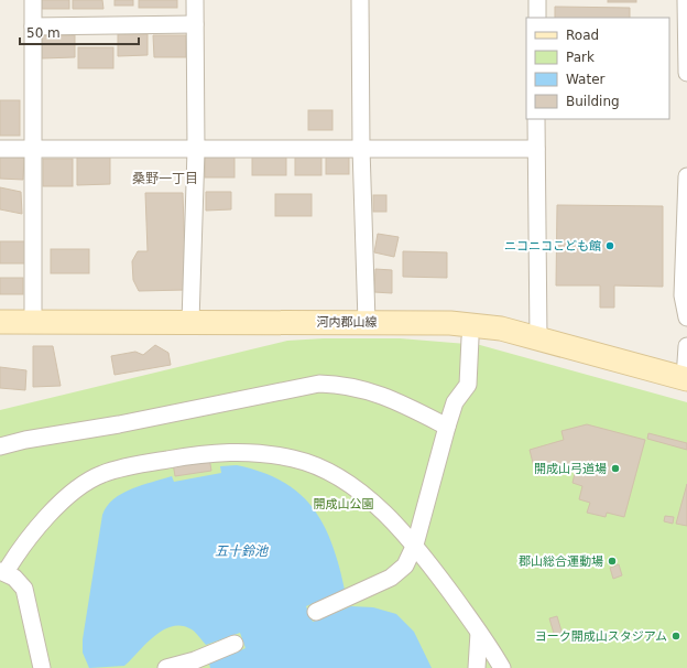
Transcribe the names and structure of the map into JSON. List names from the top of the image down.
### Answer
{
  "streets": {
    "main road": ["河内郡山線"]
  },
  "districts": ["桑野一丁目"],
  "water": ["五十鈴池"],
  "parks": ["開成山公園"],
  "places": [
    "ニコニコこども館",
    "開成山弓道場",
    "郡山総合運動場",
    "ヨーク開成山スタジアム"
  ],
  "legend": [
    "Road",
    "Park",
    "Water",
    "Building"
  ],
  "scale_bar": "50 m"
}
